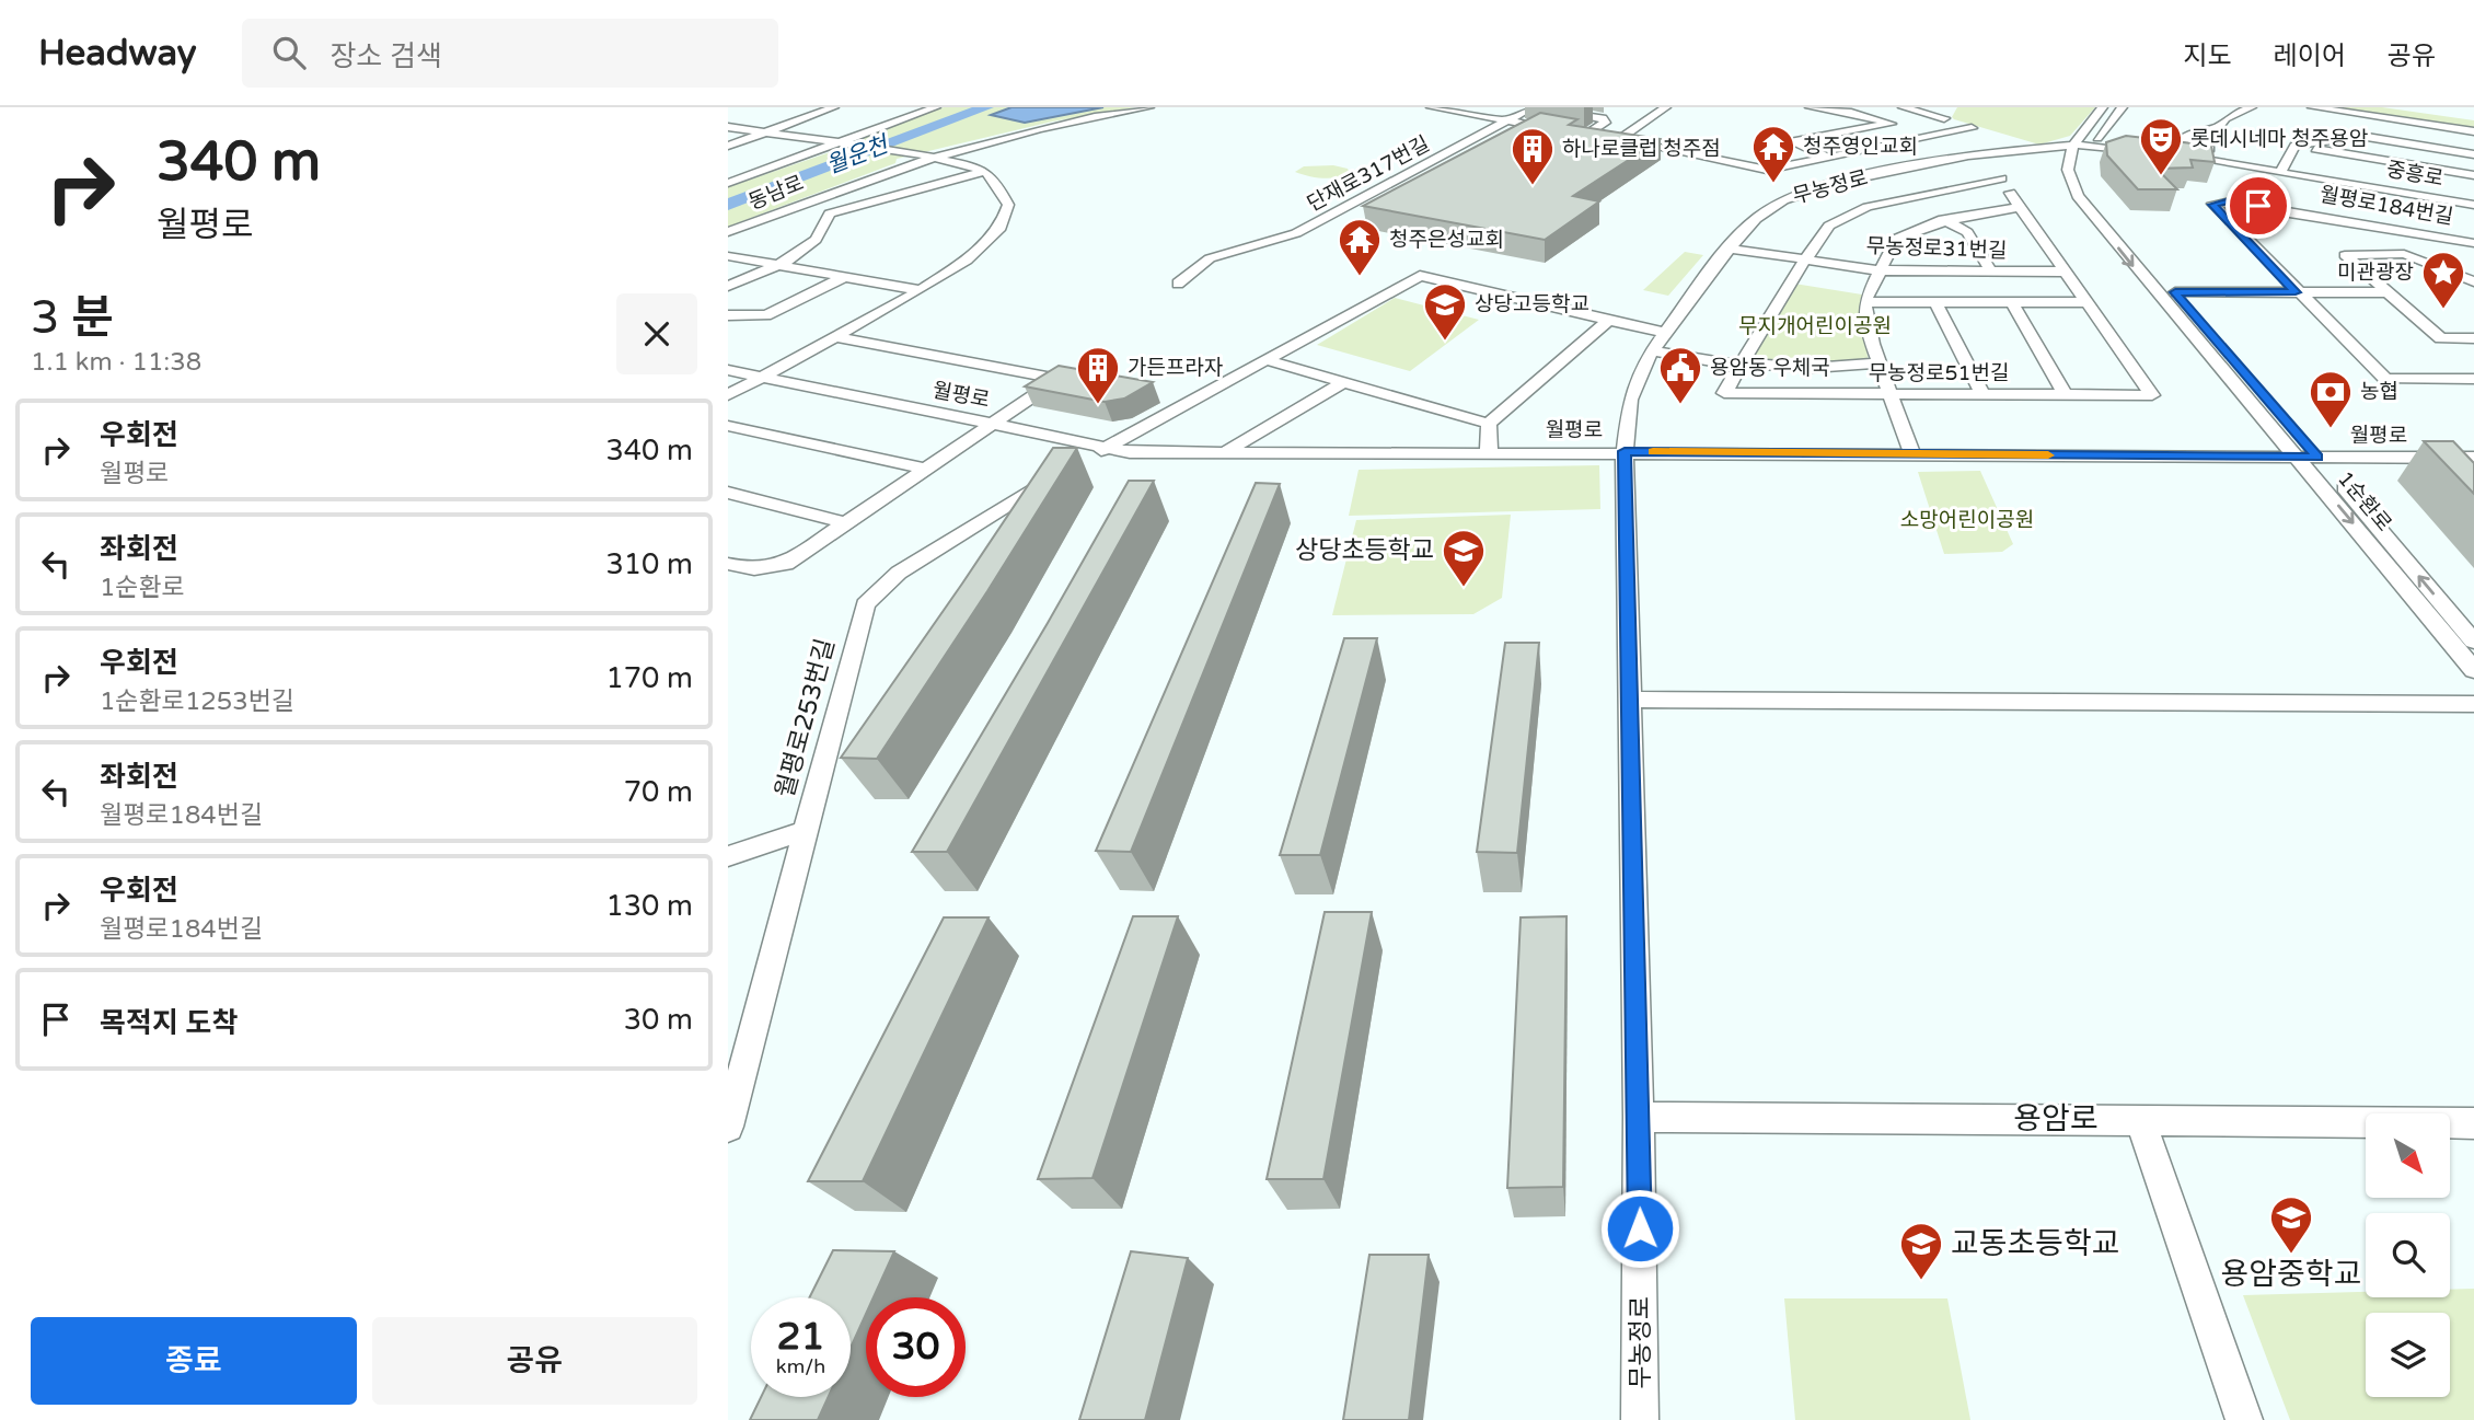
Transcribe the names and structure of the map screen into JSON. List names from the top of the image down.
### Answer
{
  "streets": {
    "street": [
      "단재로317번길",
      "중흥로",
      "무농정로",
      "동남로",
      "월평로184번길",
      "무농정로31번길",
      "무농정로51번길",
      "월평로",
      "1순환로",
      "월평로253번길",
      "용암로"
    ]
  },
  "crossings": [
    ["중흥로", "월평로184번길"],
    ["무농정로", "무농정로31번길"],
    ["무농정로", "월평로"],
    ["무농정로", "1순환로"],
    ["무농정로", "용암로"],
    ["무농정로31번길", "무농정로51번길"],
    ["월평로", "1순환로"],
    ["월평로", "월평로253번길"]
  ],
  "water": ["월운천"],
  "parks": ["무지개어린이공원", "소망어린이공원"],
  "places": {
    "theatre": ["롯데시네마 청주용암"],
    "temple": ["청주영인교회", "청주은성교회"],
    "building": ["하나로클럽 청주점", "가든프라자"],
    "place": ["미관광장"],
    "school or university": [
      "상당고등학교",
      "상당초등학교",
      "용암중학교",
      "교동초등학교"
    ],
    "public building": ["용암동 우체국"],
    "bank": ["농협"]
  },
  "north": "bottom right",
  "page": {
    "header": "Headway",
    "search": "장소 검색",
    "nav": ["지도", "레이어", "공유"],
    "turn": ["340 m", "월평로"],
    "heading": ["3 분", "1.1 km · 11:38"],
    "list": [
      {
        "name": "우회전",
        "note": "월평로",
        "value": "340 m"
      },
      {
        "name": "좌회전",
        "note": "1순환로",
        "value": "310 m"
      },
      {
        "name": "우회전",
        "note": "1순환로1253번길",
        "value": "170 m"
      },
      {
        "name": "좌회전",
        "note": "월평로184번길",
        "value": "70 m"
      },
      {
        "name": "우회전",
        "note": "월평로184번길",
        "value": "130 m"
      },
      {
        "name": "목적지 도착",
        "value": "30 m"
      }
    ],
    "speed": "21 km/h",
    "limit": "30",
    "buttons": ["종료", "공유"]
  }
}
